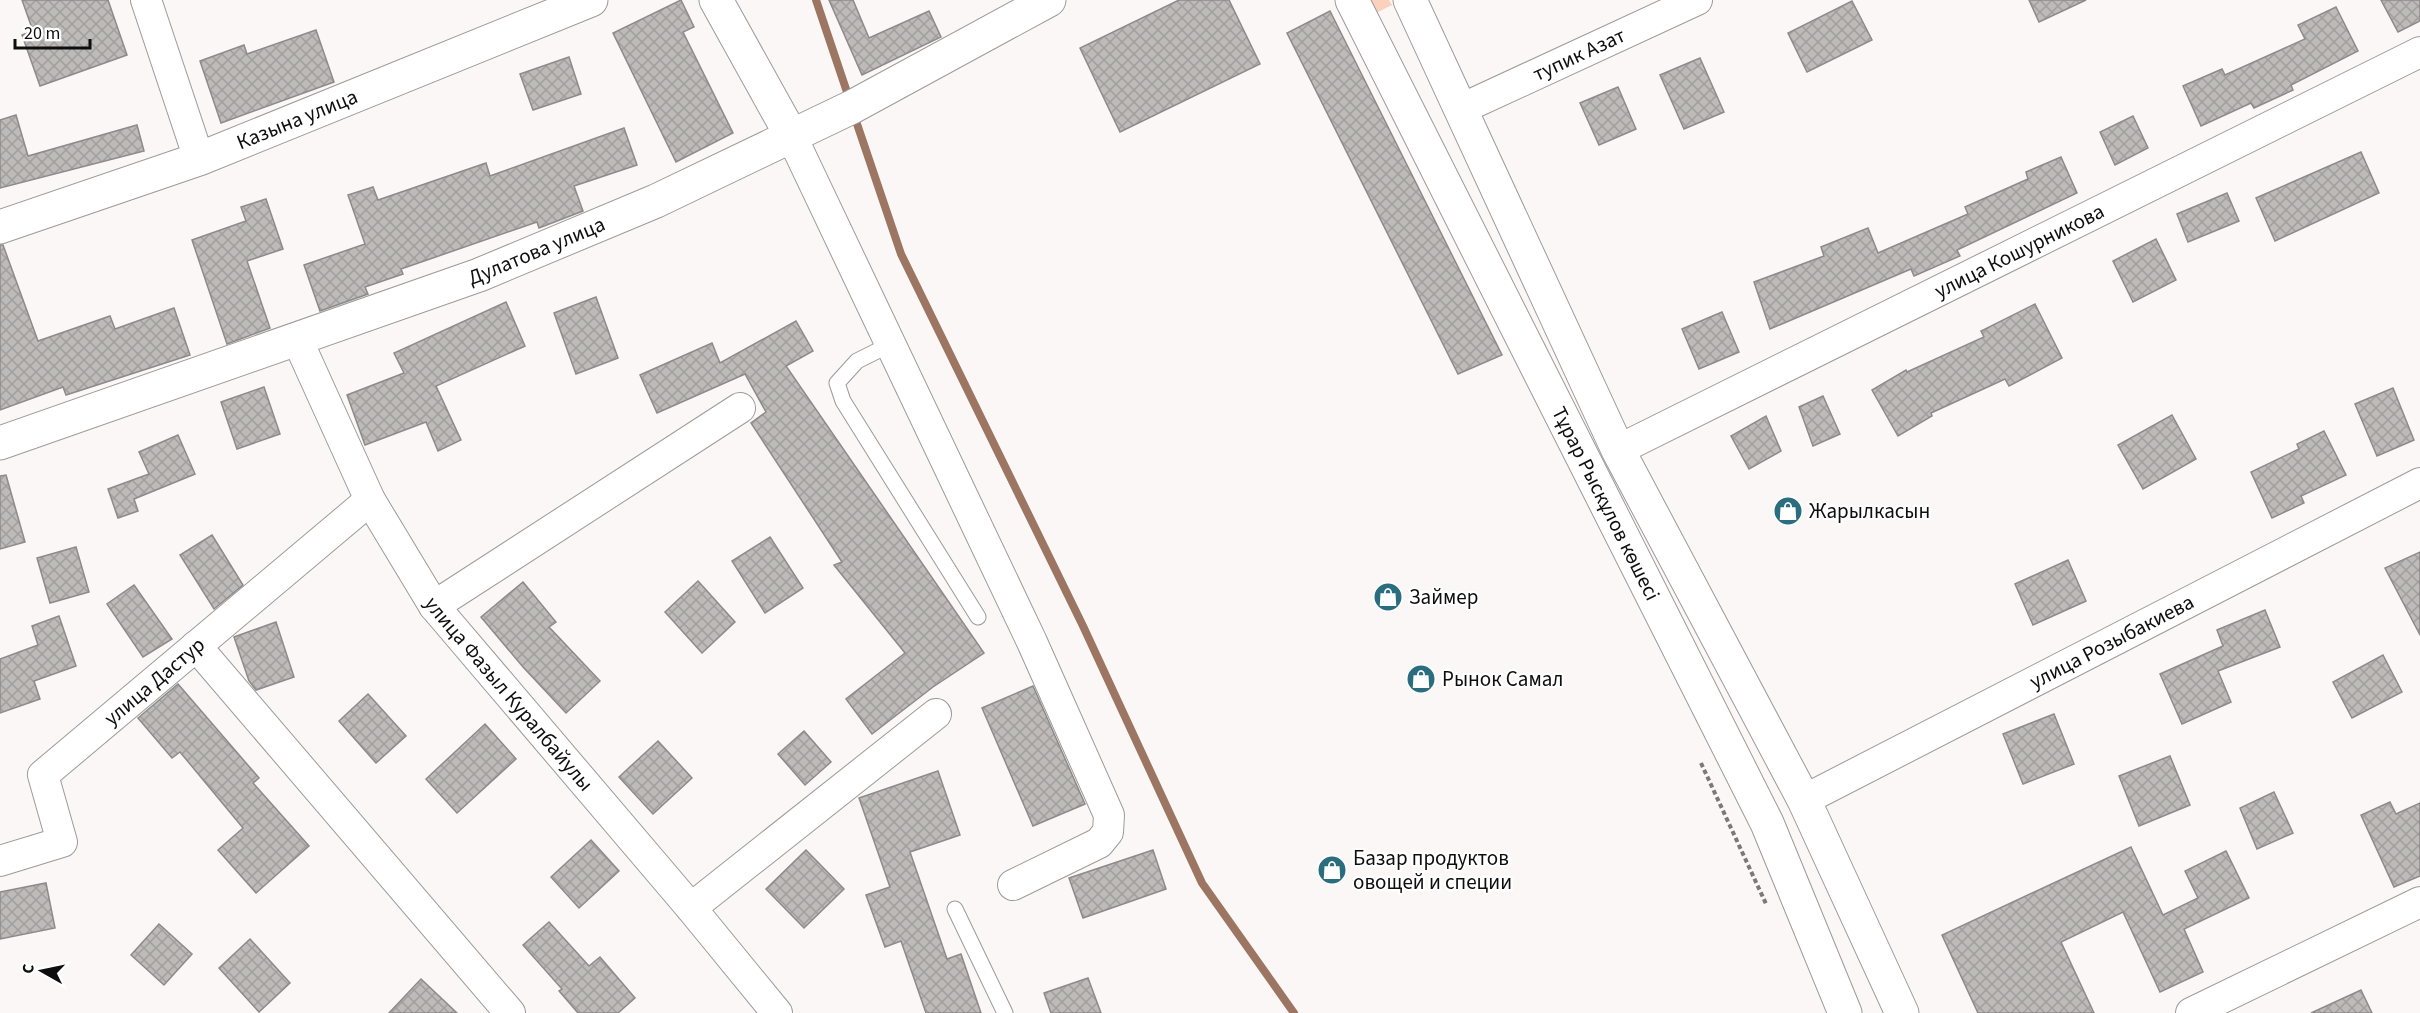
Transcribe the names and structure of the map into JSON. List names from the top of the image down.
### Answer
{
  "streets": {
    "main road": ["Казына улица", "Дулатова улица", "Тұрар Рыскұлов көшесі"],
    "street": [
      "тупик Азат",
      "улица Кошурникова",
      "улица Розыбакиева",
      "улица Дастур",
      "улица Фазыл Куралбайулы"
    ]
  },
  "crossings": [
    ["тупик Азат", "Тұрар Рыскұлов көшесі"],
    ["Дулатова улица", "улица Фазыл Куралбайулы"],
    ["улица Кошурникова", "Тұрар Рыскұлов көшесі"],
    ["Тұрар Рыскұлов көшесі", "улица Розыбакиева"],
    ["улица Дастур", "улица Фазыл Куралбайулы"]
  ],
  "places": {
    "shop": [
      "Жарылкасын",
      "Займер",
      "Рынок Самал",
      "Базар продуктов овощей и специи"
    ]
  },
  "scale_bar": "20 m",
  "north": "left"
}
